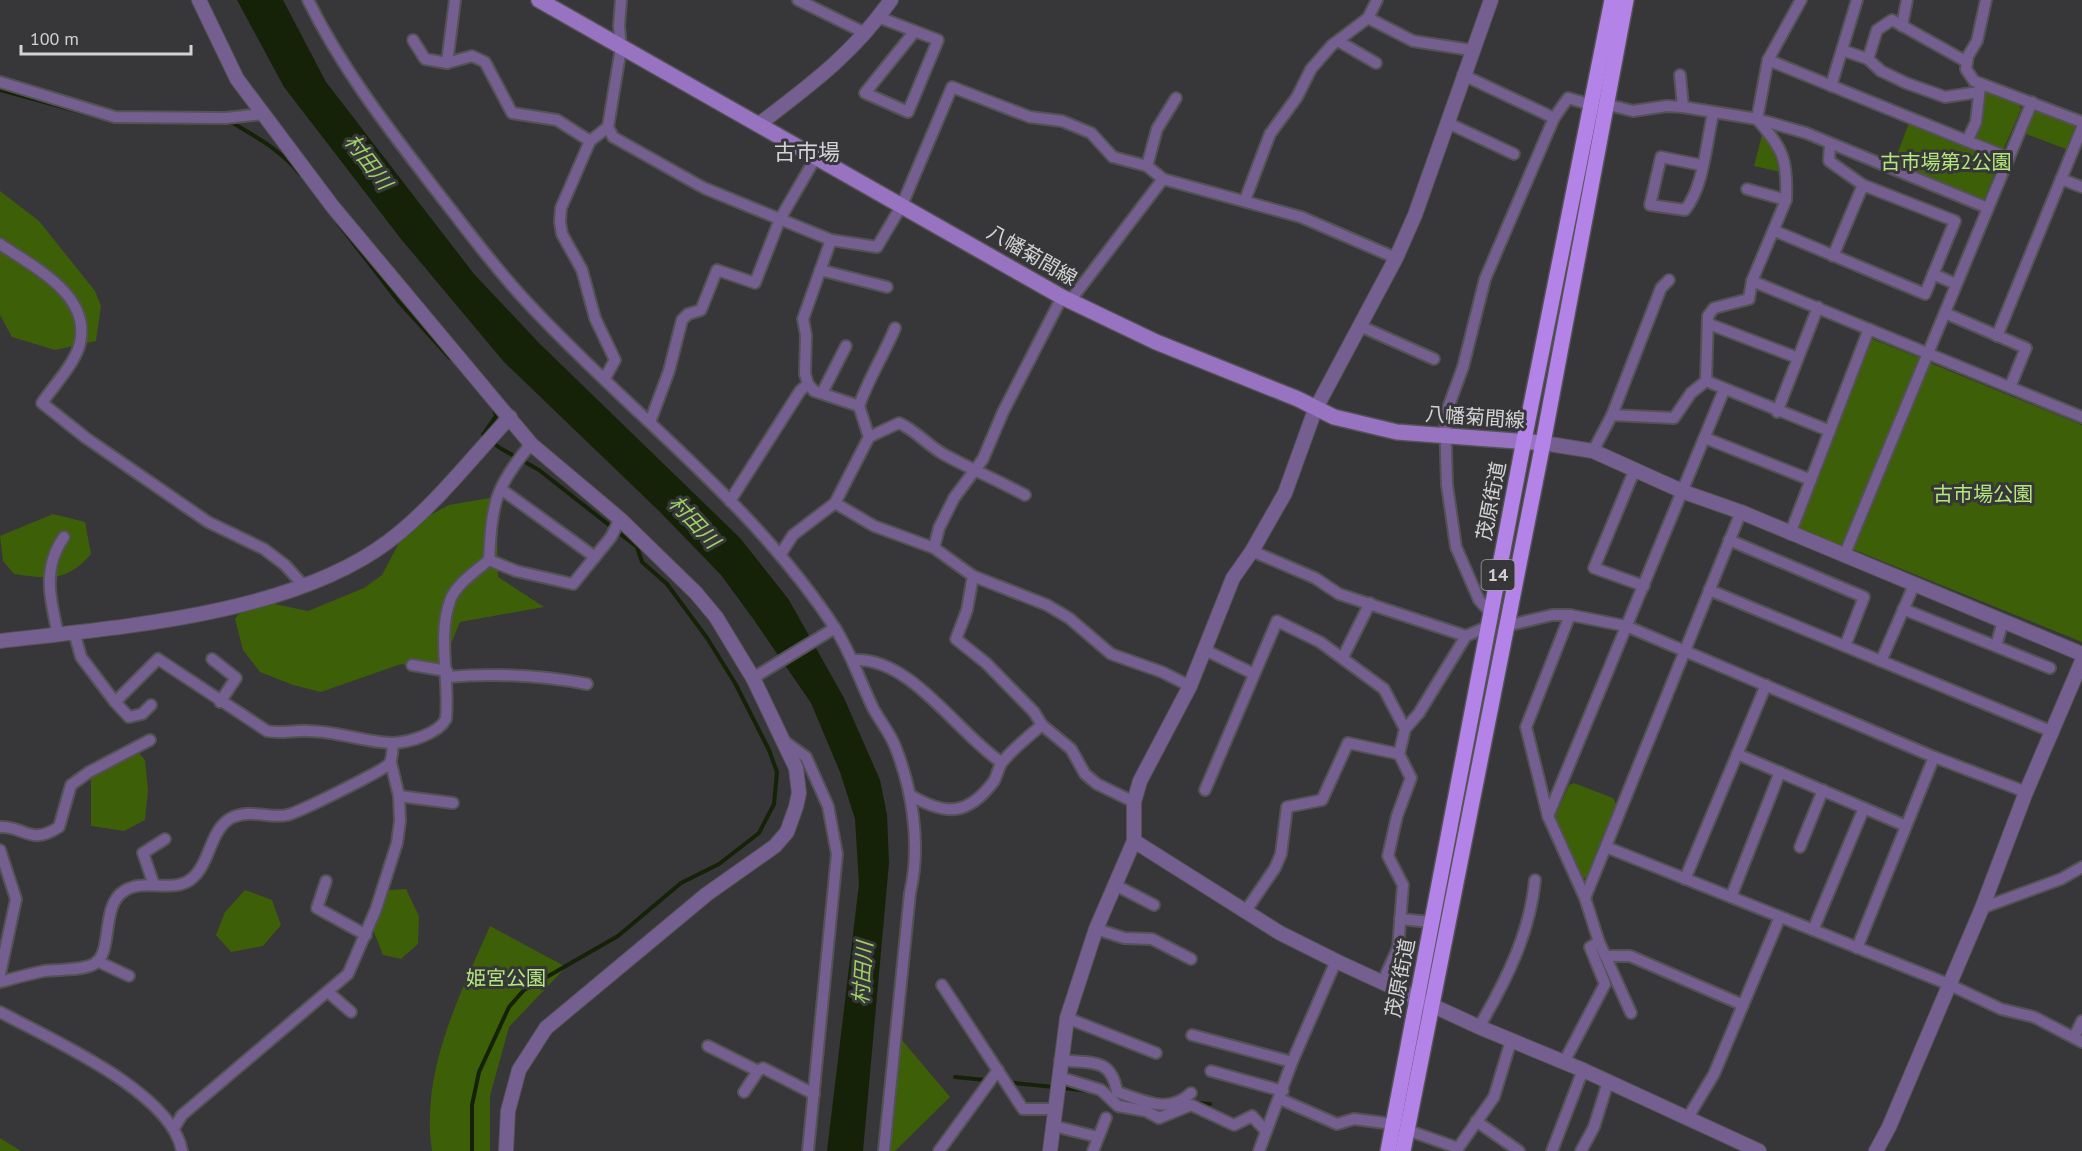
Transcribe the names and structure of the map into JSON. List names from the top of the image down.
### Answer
{
  "streets": {
    "main road": ["八幡菊間線", "茂原街道", "14"]
  },
  "crossings": [
    ["八幡菊間線", "茂原街道"]
  ],
  "districts": ["古市場"],
  "water": ["村田川"],
  "parks": ["古市場第2公園", "古市場公園", "姫宮公園"],
  "scale_bar": "100 m"
}
